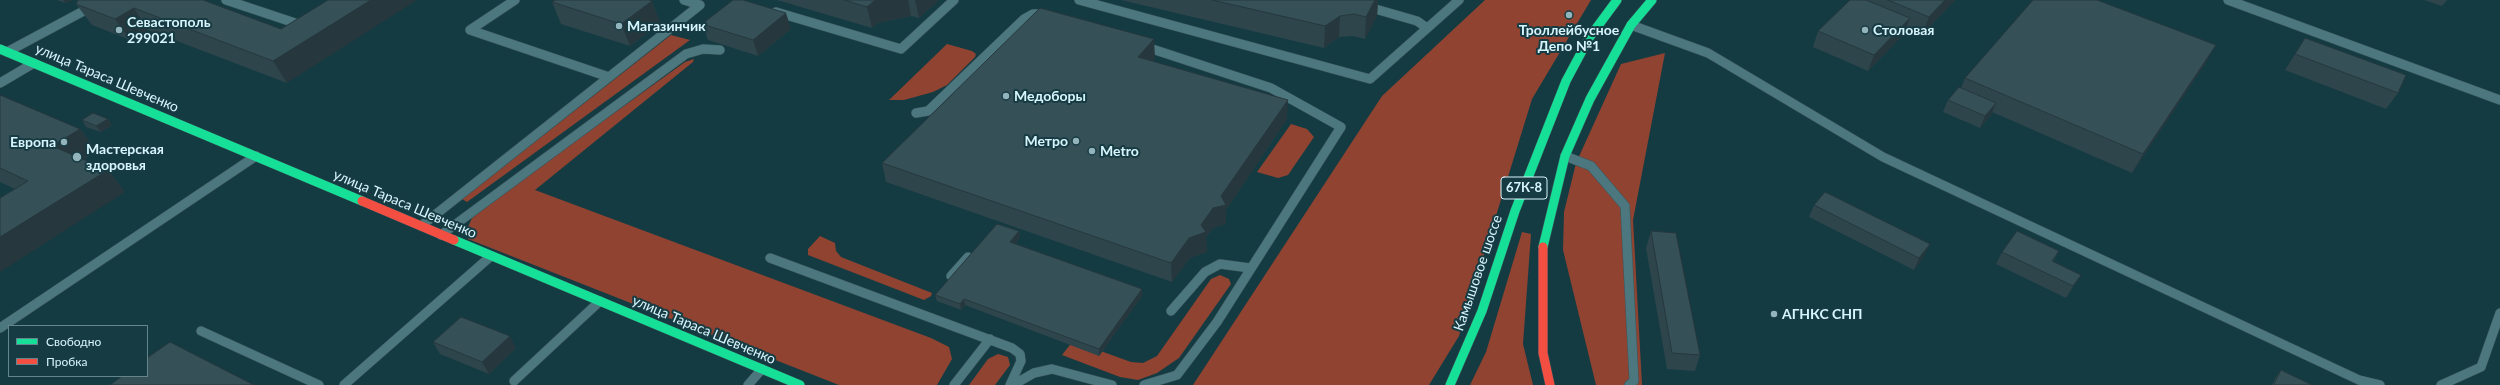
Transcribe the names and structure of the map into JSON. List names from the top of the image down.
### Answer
{
  "streets": {
    "main road": ["улица Тараса Шевченко", "67К-8", "Камышовое шоссе"]
  },
  "places": [
    "Троллейбусное Депо №1",
    "Магазинчик",
    "Севастополь 299021",
    "Столовая",
    "Медоборы",
    "Метро",
    "Европа",
    "Metro",
    "Мастерская здоровья",
    "АГНКС СНП"
  ],
  "legend": ["Свободно", "Пробка"]
}
